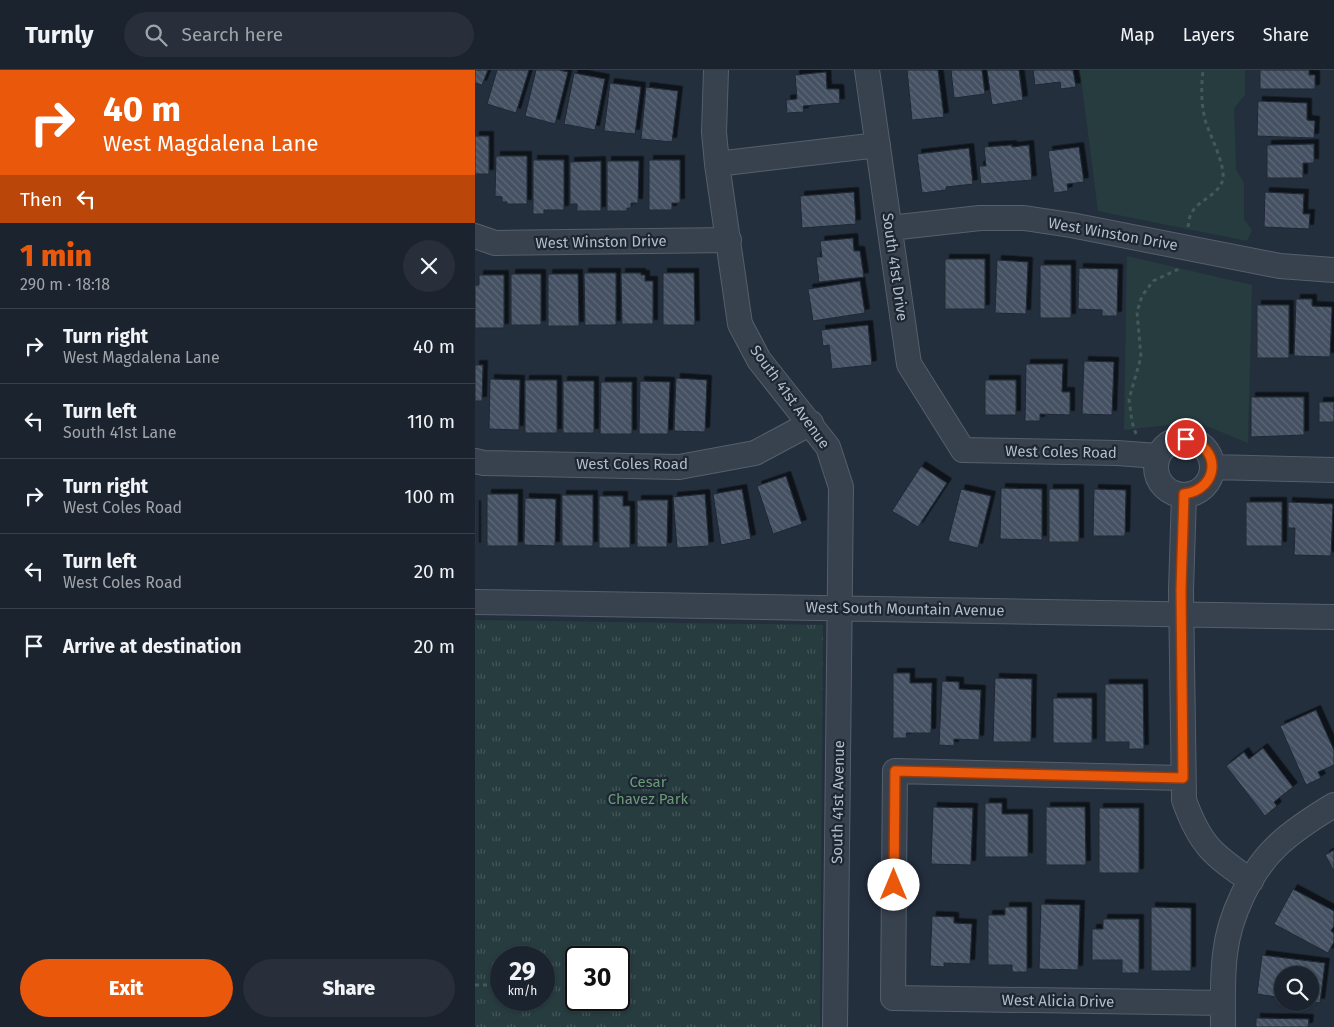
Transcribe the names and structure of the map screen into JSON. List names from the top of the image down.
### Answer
{
  "streets": {
    "street": [
      "West Winston Drive",
      "South 41st Drive",
      "South 41st Avenue",
      "West Coles Road",
      "West South Mountain Avenue",
      "West Alicia Drive"
    ]
  },
  "crossings": [
    ["West Winston Drive", "South 41st Drive"],
    ["West Winston Drive", "South 41st Avenue"],
    ["South 41st Drive", "West Coles Road"],
    ["South 41st Avenue", "West Coles Road"],
    ["South 41st Avenue", "West South Mountain Avenue"]
  ],
  "parks": ["Cesar Chavez Park"],
  "page": {
    "header": "Turnly",
    "search": "Search here",
    "nav": ["Map", "Layers", "Share"],
    "turn": ["40 m", "West Magdalena Lane"],
    "then": "Then",
    "heading": ["1 min", "290 m · 18:18"],
    "list": [
      {
        "name": "Turn right",
        "note": "West Magdalena Lane",
        "value": "40 m"
      },
      {
        "name": "Turn left",
        "note": "South 41st Lane",
        "value": "110 m"
      },
      {
        "name": "Turn right",
        "note": "West Coles Road",
        "value": "100 m"
      },
      {
        "name": "Turn left",
        "note": "West Coles Road",
        "value": "20 m"
      },
      {
        "name": "Arrive at destination",
        "value": "20 m"
      }
    ],
    "speed": "29 km/h",
    "limit": "30",
    "buttons": ["Exit", "Share"]
  }
}
